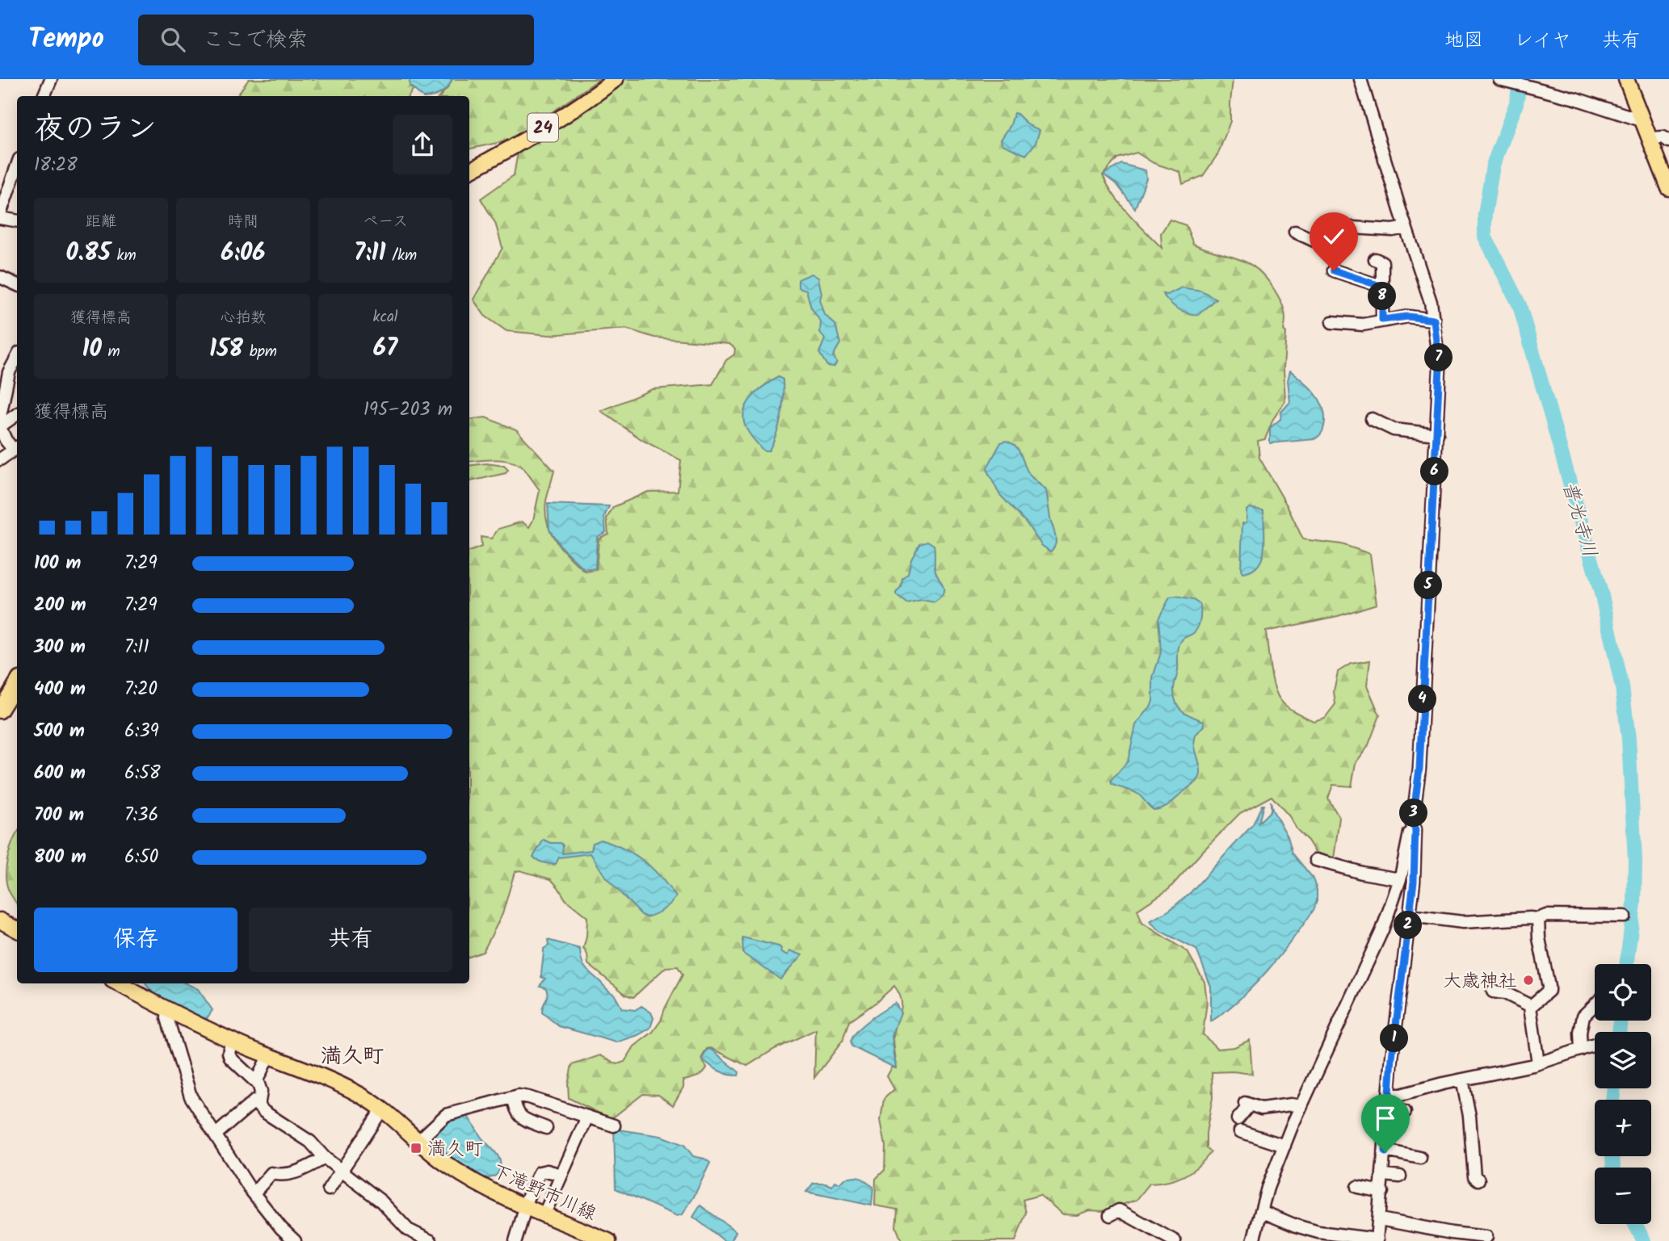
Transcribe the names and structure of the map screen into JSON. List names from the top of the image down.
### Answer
{
  "streets": {
    "main road": ["24", "下滝野市川線"]
  },
  "districts": ["満久町"],
  "water": ["普光寺川"],
  "places": {
    "other": ["大歳神社"],
    "transit": ["満久町"]
  },
  "page": {
    "header": "Tempo",
    "search": "ここで検索",
    "nav": ["地図", "レイヤ", "共有"],
    "heading": ["夜のラン", "18:28"],
    "stats": [
      ["距離", "0.85 km"],
      ["時間", "6:06"],
      ["ペース", "7:11 /km"],
      ["獲得標高", "10 m"],
      ["心拍数", "158 bpm"],
      ["kcal", "67"]
    ],
    "pins": [
      "8",
      "7",
      "6",
      "5",
      "4",
      "3",
      "2",
      "1"
    ],
    "chart": ["獲得標高", "195–203 m"],
    "list": [
      {
        "name": "100 m",
        "note": "7:29"
      },
      {
        "name": "200 m",
        "note": "7:29"
      },
      {
        "name": "300 m",
        "note": "7:11"
      },
      {
        "name": "400 m",
        "note": "7:20"
      },
      {
        "name": "500 m",
        "note": "6:39"
      },
      {
        "name": "600 m",
        "note": "6:58"
      },
      {
        "name": "700 m",
        "note": "7:36"
      },
      {
        "name": "800 m",
        "note": "6:50"
      }
    ],
    "buttons": ["保存", "共有"],
    "map_buttons": ["+", "−"]
  }
}
